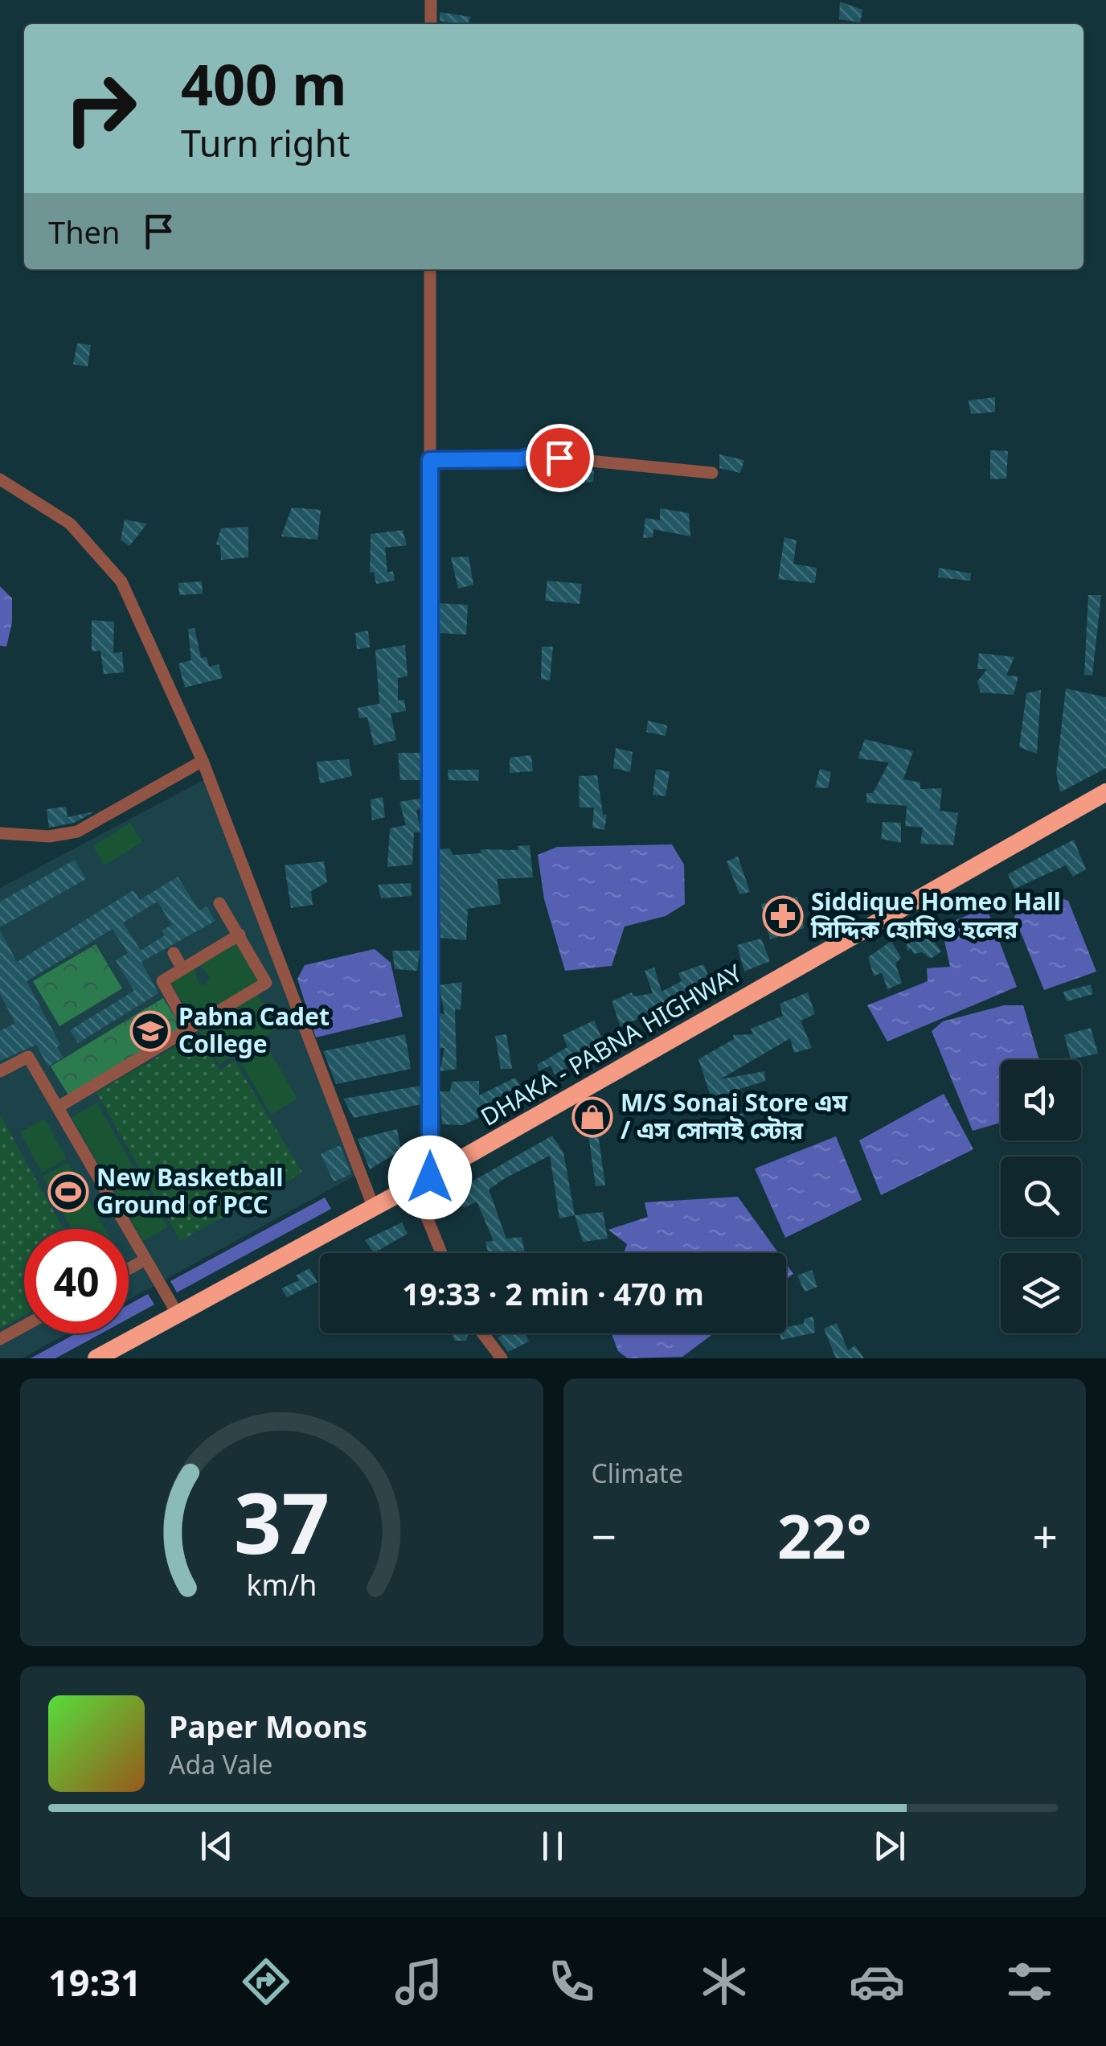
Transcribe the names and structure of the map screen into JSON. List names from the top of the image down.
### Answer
{
  "streets": {
    "highway": ["DHAKA - PABNA HIGHWAY"]
  },
  "places": {
    "pharmacy": ["Siddique Homeo Hall সিদ্দিক হোমিও হলের"],
    "school or university": ["Pabna Cadet College"],
    "shop": ["M/S Sonai Store এম / এস সোনাই স্টোর"],
    "sports": ["New Basketball Ground of PCC"]
  },
  "page": {
    "turn": ["400 m", "Turn right"],
    "then": "Then",
    "limit": "40",
    "trip": "19:33 · 2 min · 470 m",
    "tile": "Climate",
    "heat": ["−", "22°", "+"],
    "song": ["Paper Moons", "Ada Vale"],
    "tabs": "19:31",
    "gauge": ["37", "km/h"]
  }
}
